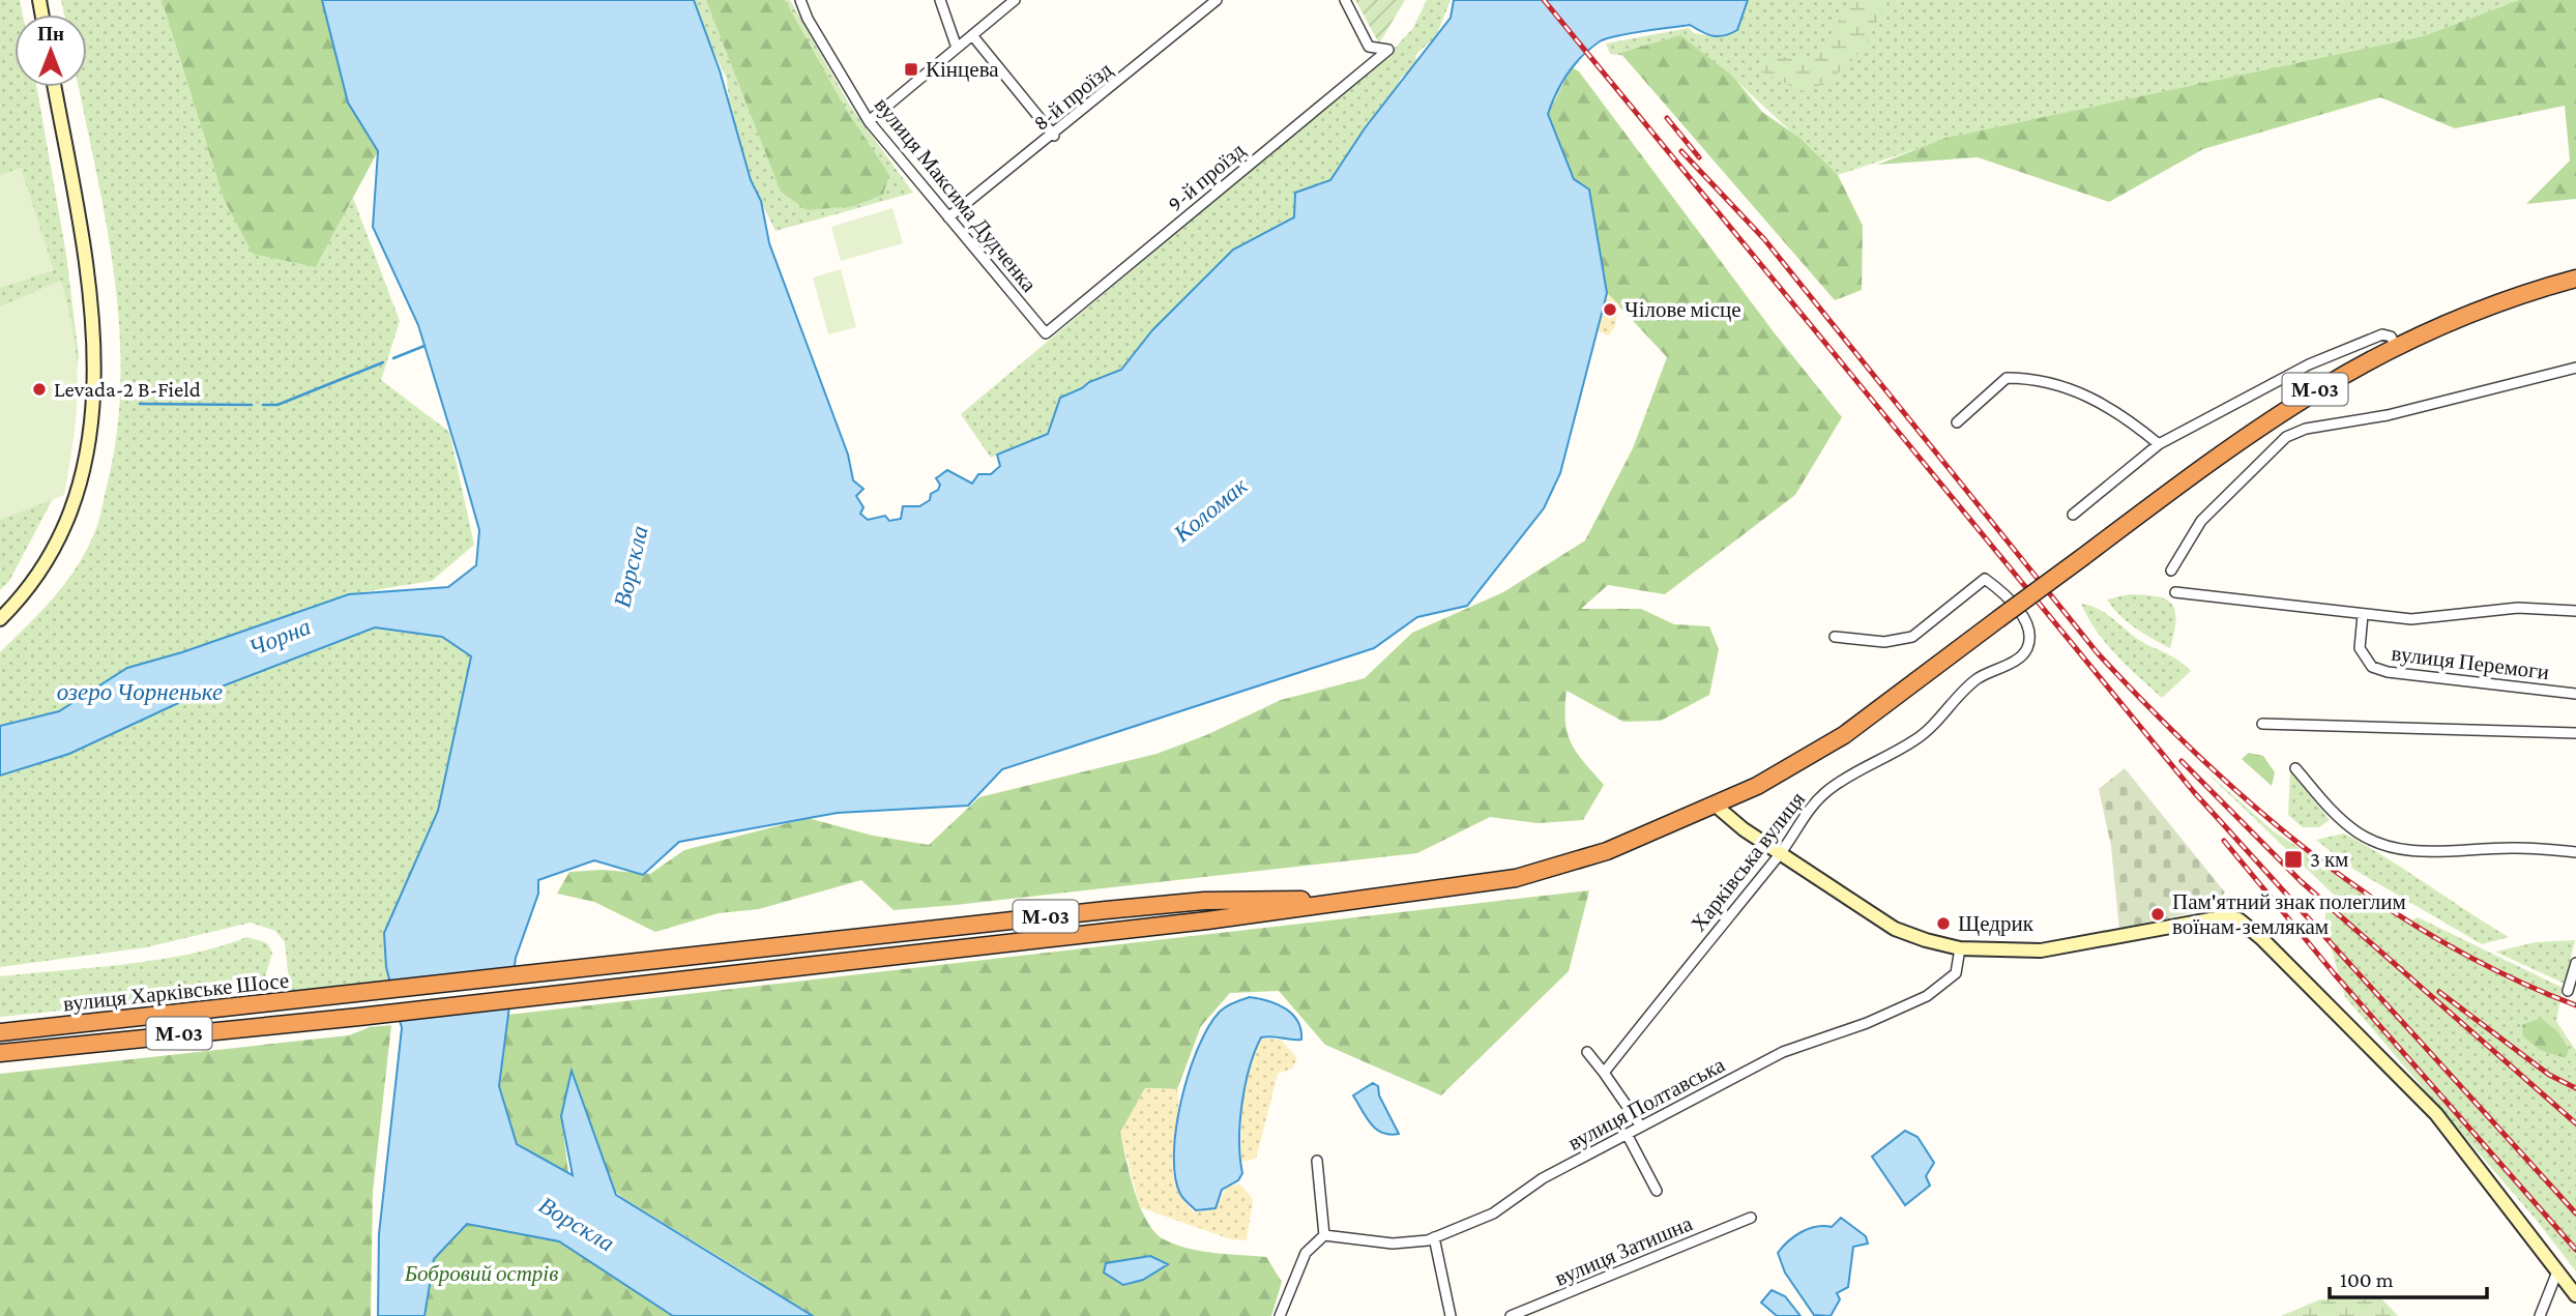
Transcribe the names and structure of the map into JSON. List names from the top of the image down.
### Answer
{
  "streets": {
    "highway": ["М-03", "вулиця Харківське Шосе"],
    "street": [
      "8-й проїзд",
      "9-й проїзд",
      "вулиця Максима Дудченка",
      "вулиця Перемоги",
      "Харківська вулиця",
      "вулиця Полтавська",
      "вулиця Затишна"
    ]
  },
  "crossings": [
    ["8-й проїзд", "вулиця Максима Дудченка"],
    ["9-й проїзд", "вулиця Максима Дудченка"],
    ["М-03", "вулиця Харківське Шосе"]
  ],
  "water": [
    "Коломак",
    "Ворскла",
    "Чорна",
    "озеро Чорненьке"
  ],
  "parks": ["Бобровий острів"],
  "places": {
    "transit": ["Кінцева", "3 км"],
    "other": [
      "Чілове місце",
      "Levada-2 B-Field",
      "Пам'ятний знак полеглим воїнам-землякам",
      "Щедрик"
    ]
  },
  "scale_bar": "100 m",
  "north": "top"
}
